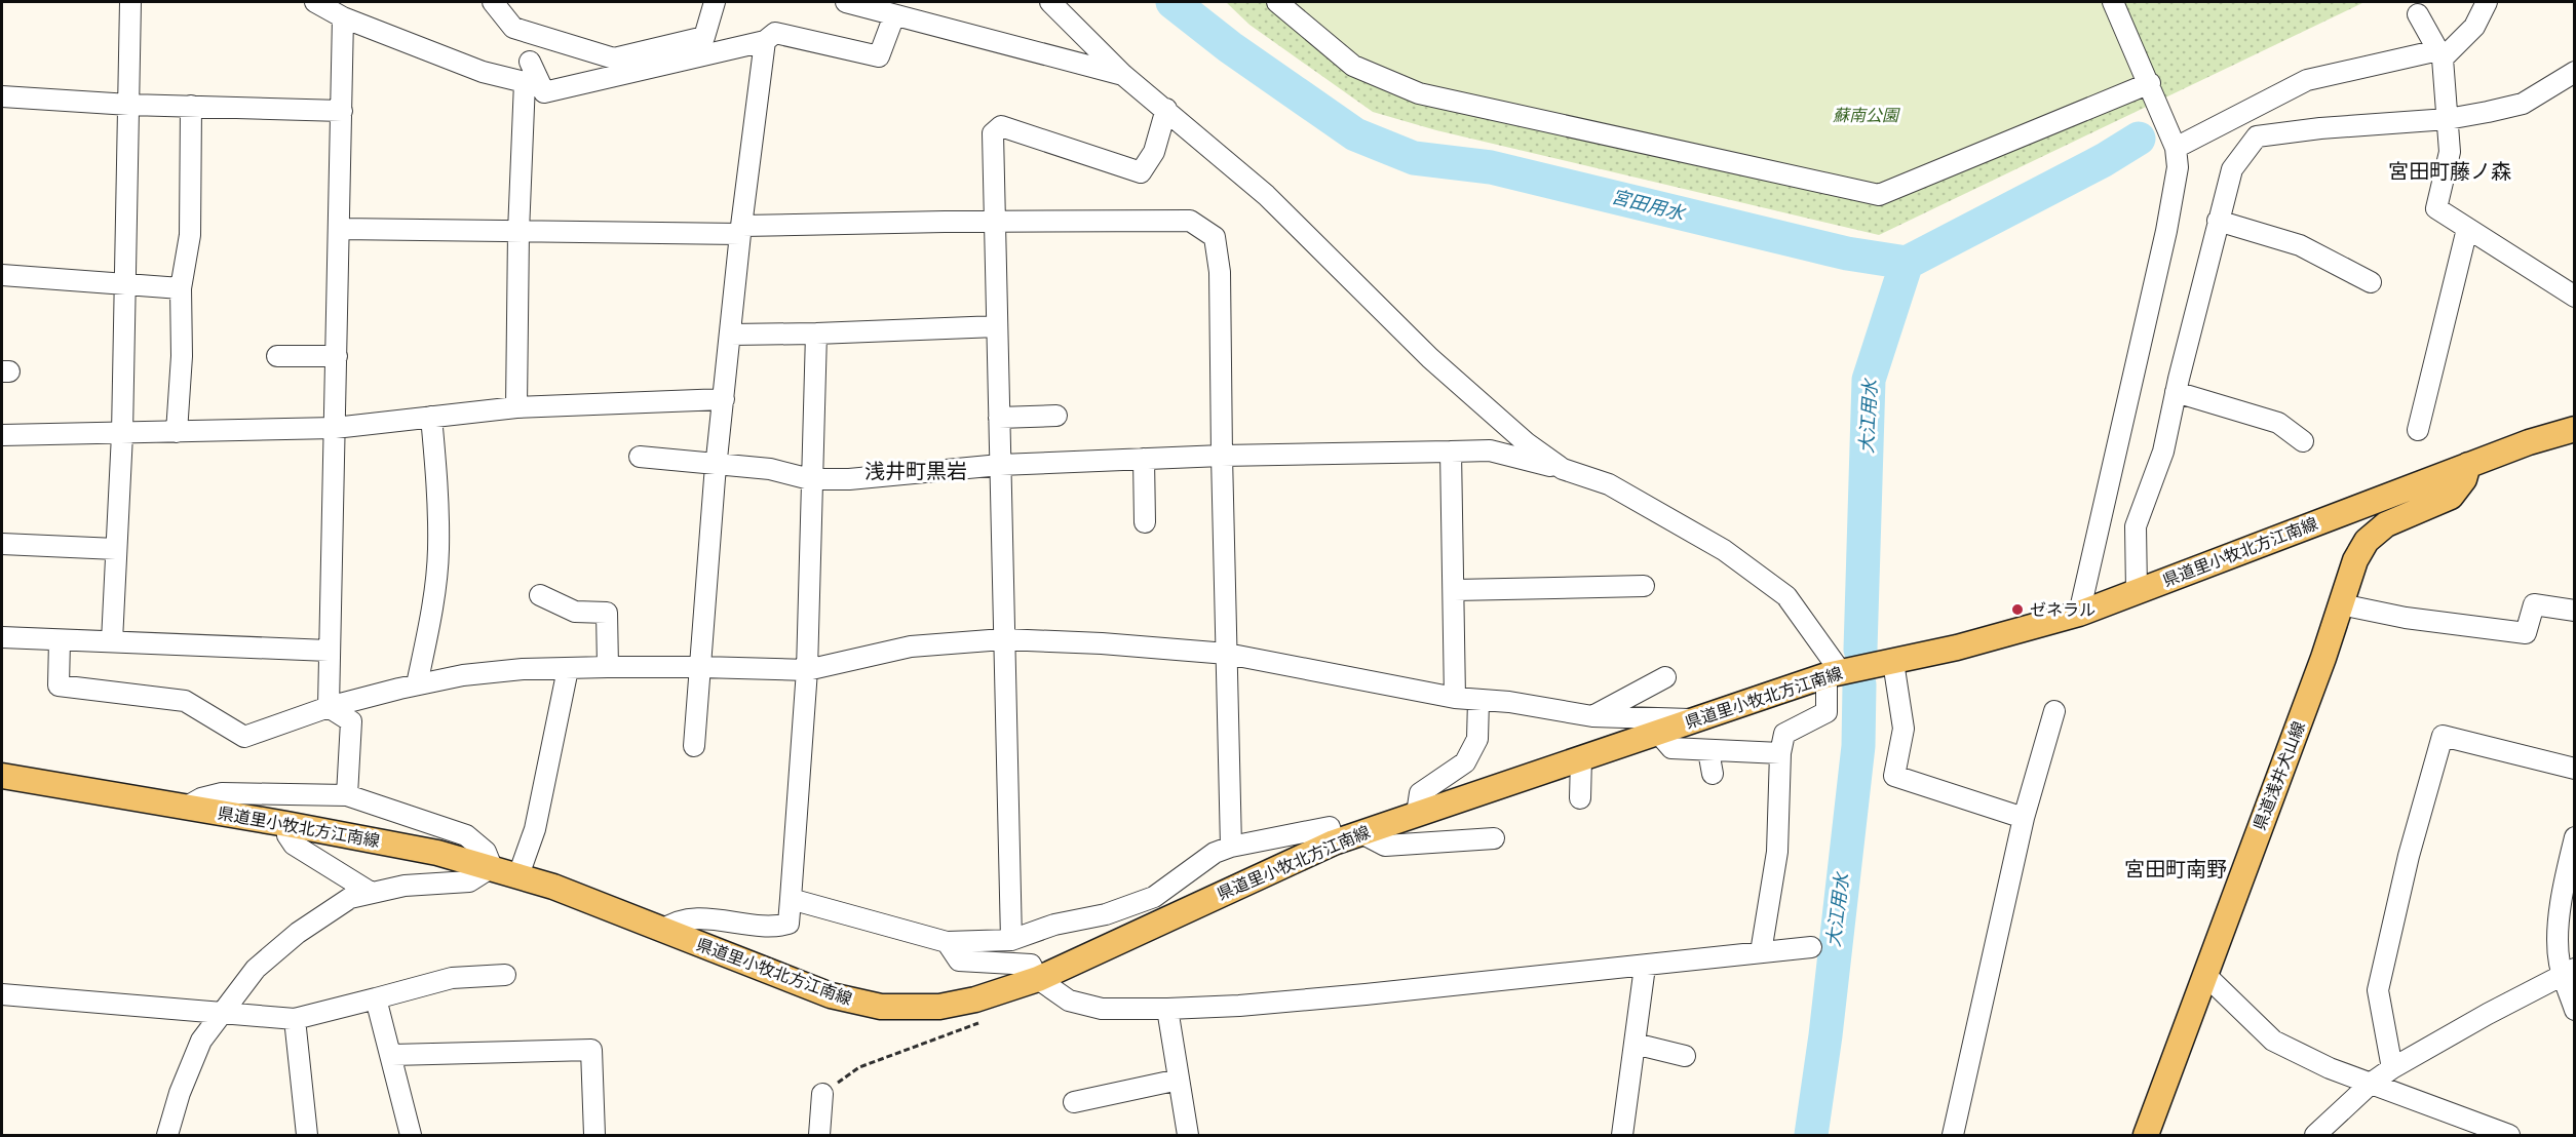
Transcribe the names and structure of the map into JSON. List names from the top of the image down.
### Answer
{
  "streets": {
    "main road": ["県道里小牧北方江南線", "県道浅井犬山線"]
  },
  "crossings": [
    ["県道里小牧北方江南線", "県道浅井犬山線"]
  ],
  "districts": ["宮田町藤ノ森", "浅井町黒岩", "宮田町南野"],
  "water": ["宮田用水", "大江用水"],
  "parks": ["蘇南公園"],
  "places": ["ゼネラル"]
}
